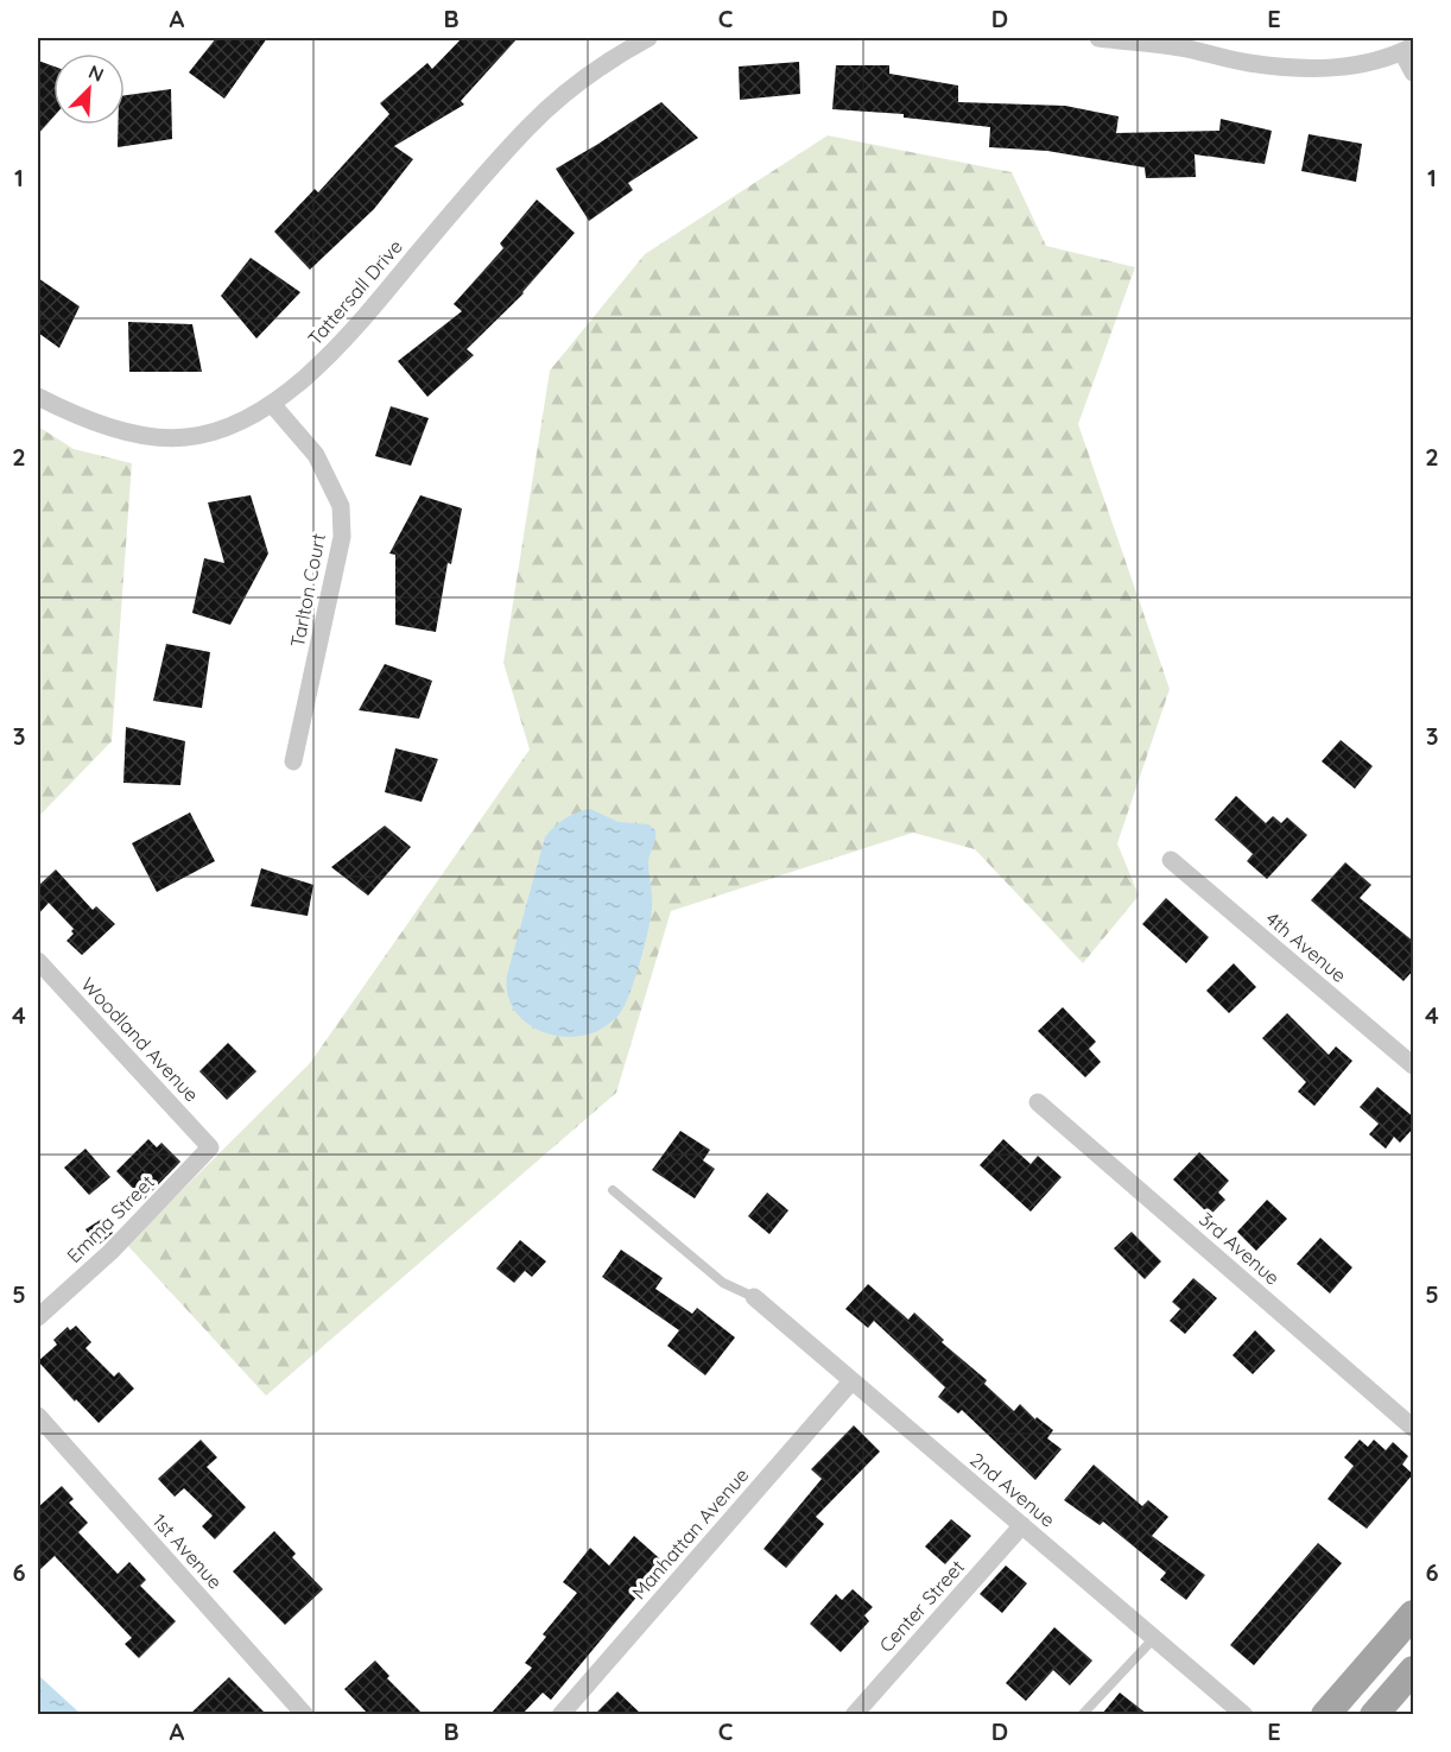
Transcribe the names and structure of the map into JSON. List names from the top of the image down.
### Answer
{
  "streets": {
    "street": [
      "Tattersall Drive",
      "Tarlton Court",
      "4th Avenue",
      "Woodland Avenue",
      "Emma Street",
      "3rd Avenue",
      "2nd Avenue",
      "Manhattan Avenue",
      "1st Avenue",
      "Center Street"
    ]
  },
  "crossings": [
    ["Tattersall Drive", "Tarlton Court"],
    ["Woodland Avenue", "Emma Street"],
    ["2nd Avenue", "Manhattan Avenue"],
    ["2nd Avenue", "Center Street"]
  ],
  "north": "top right",
  "grid": {
    "columns": [
      "A",
      "B",
      "C",
      "D",
      "E"
    ],
    "rows": [
      "1",
      "2",
      "3",
      "4",
      "5",
      "6"
    ]
  }
}
